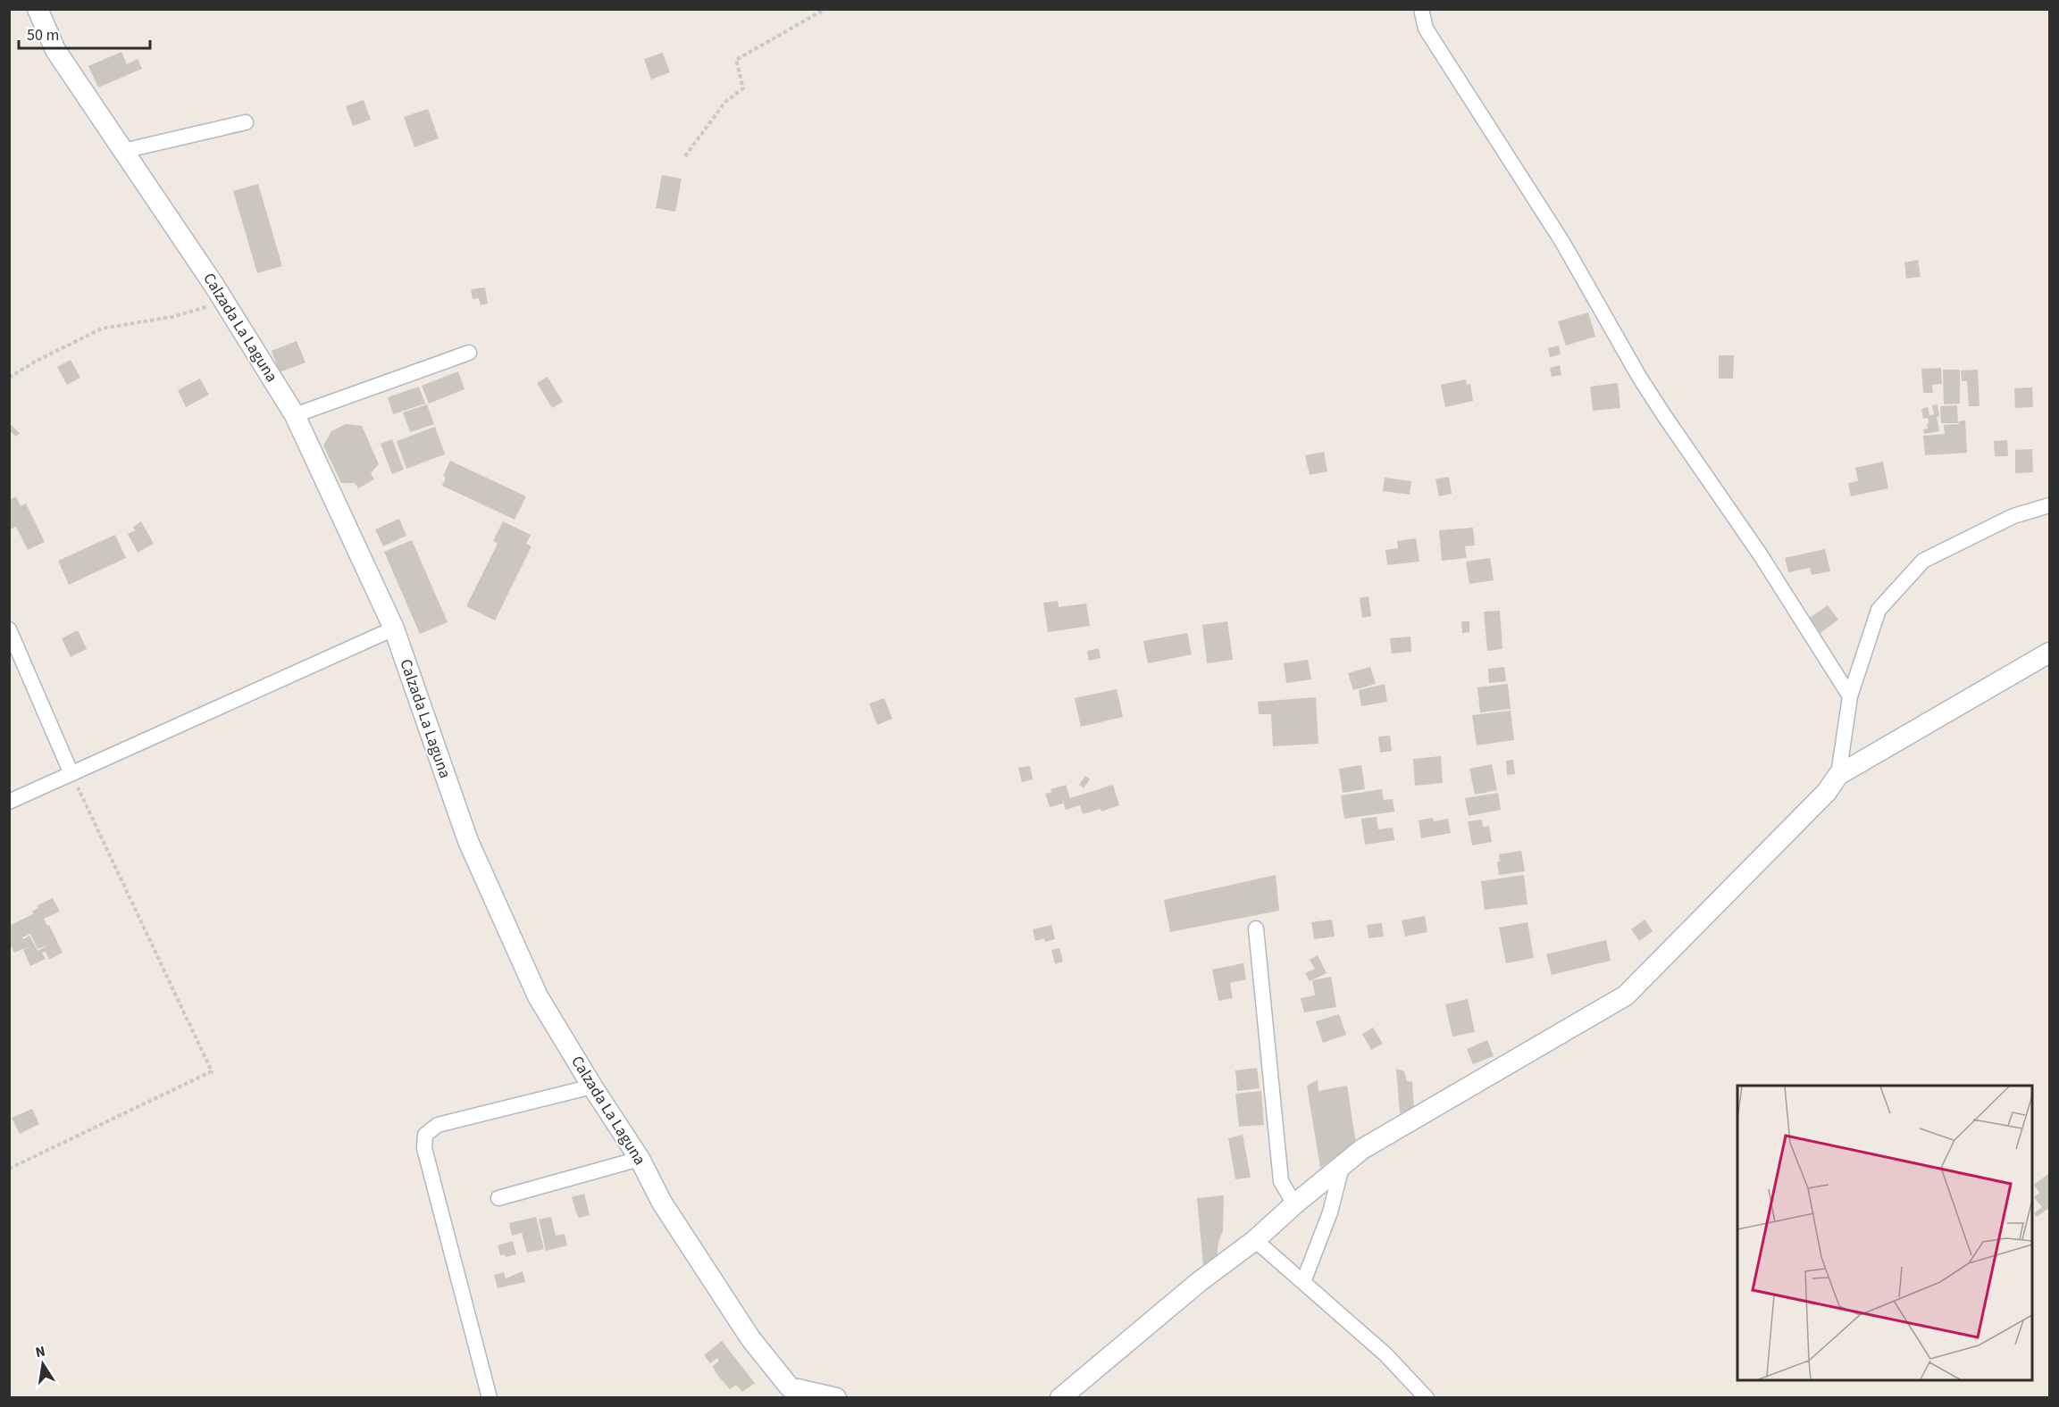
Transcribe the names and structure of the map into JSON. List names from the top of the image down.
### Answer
{
  "streets": {
    "street": ["Calzada La Laguna"]
  },
  "scale_bar": "50 m",
  "north": "top"
}
